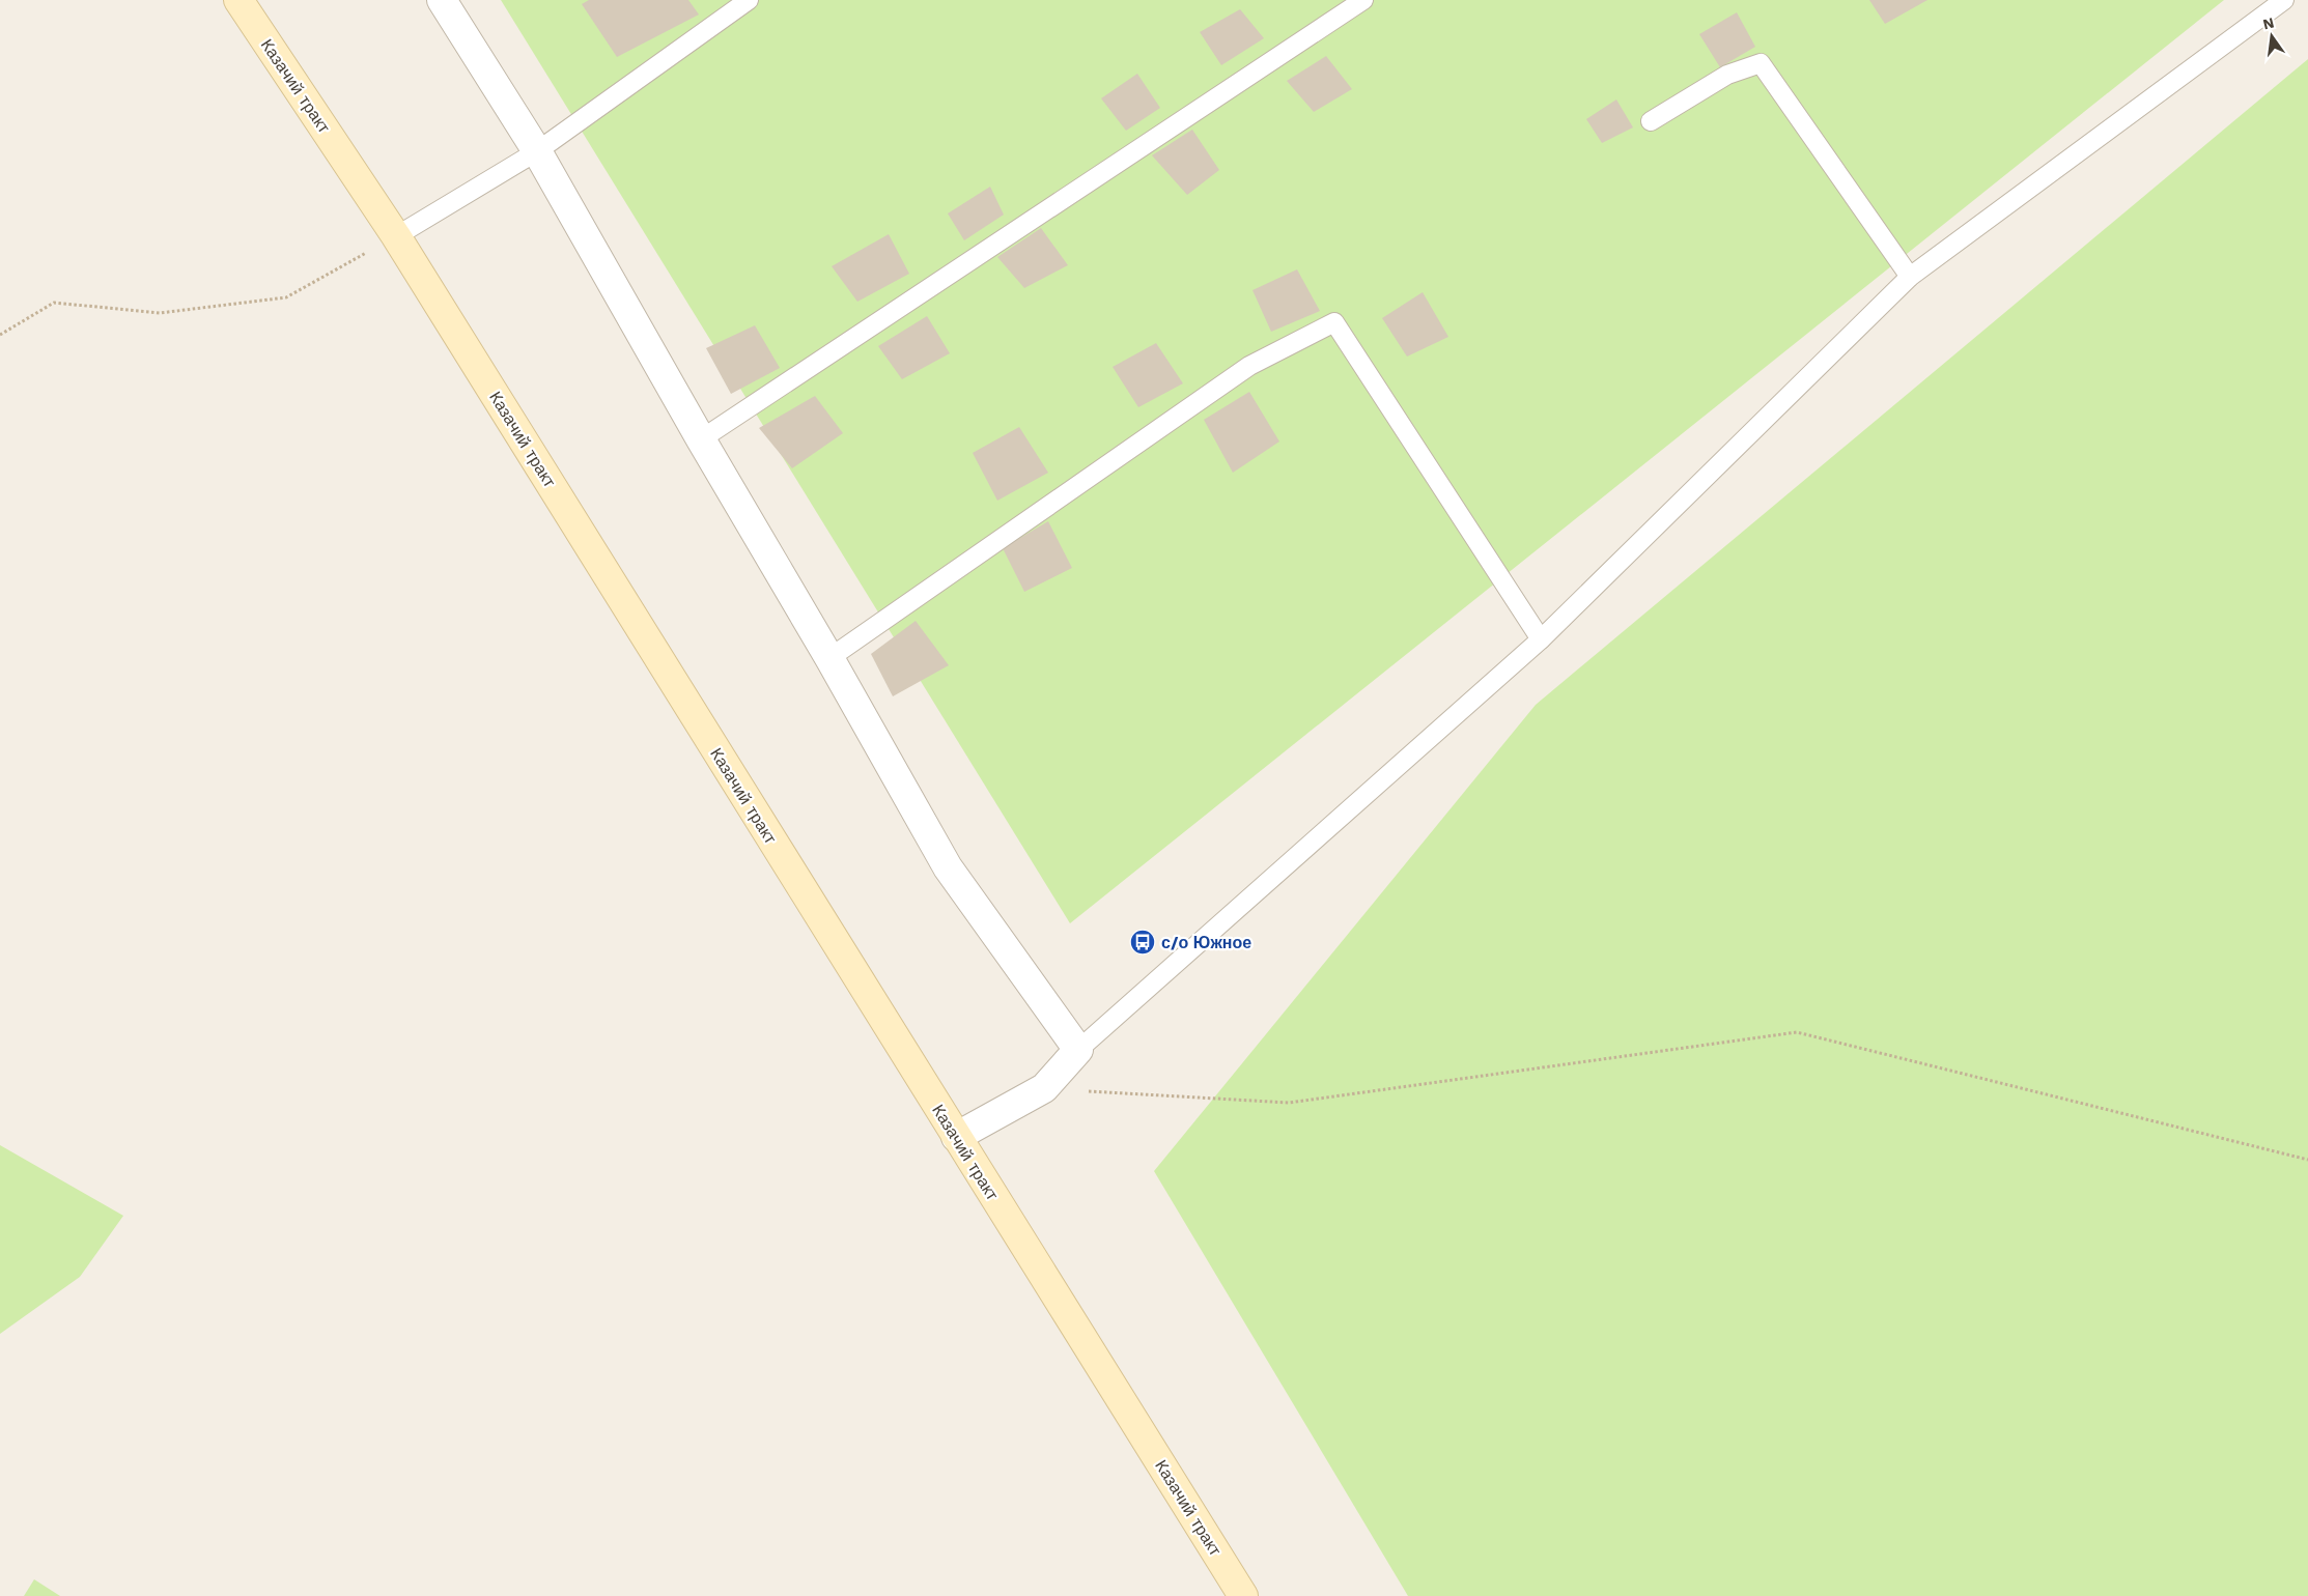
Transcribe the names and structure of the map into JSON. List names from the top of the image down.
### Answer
{
  "streets": {
    "main road": ["Казачий тракт"]
  },
  "places": {
    "bus stop": ["с/о Южное"]
  },
  "north": "top"
}
